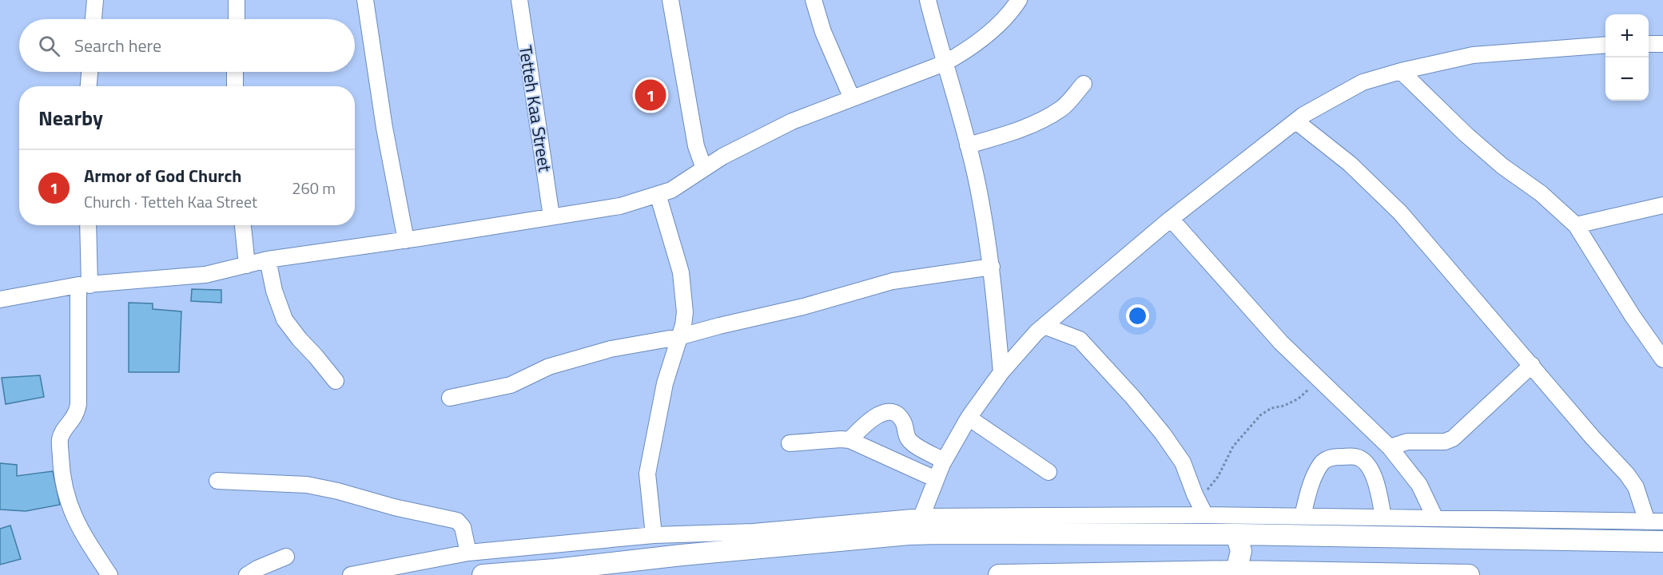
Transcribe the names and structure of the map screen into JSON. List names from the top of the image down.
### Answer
{
  "streets": {
    "street": ["Tetteh Kaa Street"]
  },
  "page": {
    "map_buttons": ["+", "−"],
    "search": "Search here",
    "pins": "1",
    "heading": "Nearby",
    "list": [
      {
        "mark": "1",
        "name": "Armor of God Church",
        "note": "Church · Tetteh Kaa Street",
        "value": "260 m"
      }
    ]
  }
}
